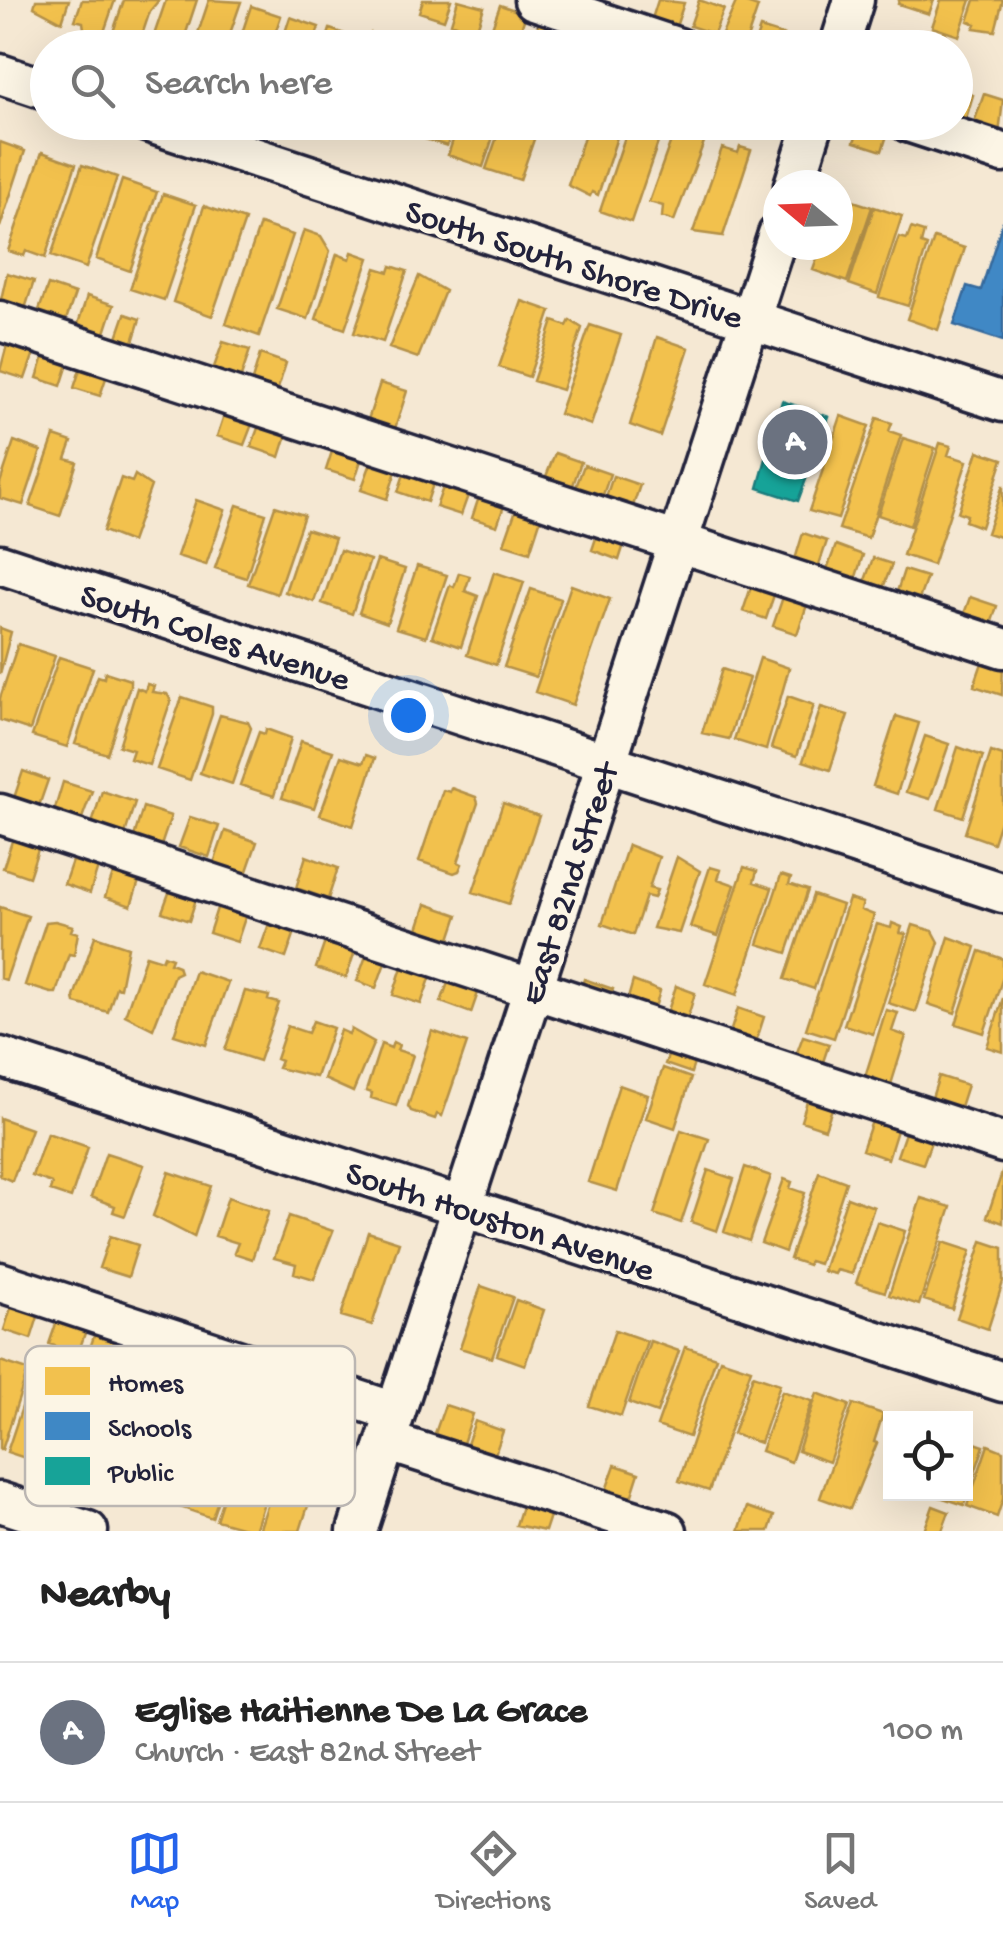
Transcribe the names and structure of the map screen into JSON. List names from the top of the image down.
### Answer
{
  "streets": {
    "street": [
      "South South Shore Drive",
      "South Coles Avenue",
      "East 82nd Street",
      "South Houston Avenue"
    ]
  },
  "crossings": [
    ["South South Shore Drive", "East 82nd Street"],
    ["South Coles Avenue", "East 82nd Street"],
    ["East 82nd Street", "South Houston Avenue"]
  ],
  "legend": ["Homes", "Schools", "Public"],
  "north": "left",
  "page": {
    "search": "Search here",
    "pins": "A",
    "heading": "Nearby",
    "list": [
      {
        "mark": "A",
        "name": "Eglise Haitienne De La Grace",
        "note": "Church · East 82nd Street",
        "value": "100 m"
      }
    ],
    "nav": ["Map", "Directions", "Saved"]
  }
}
